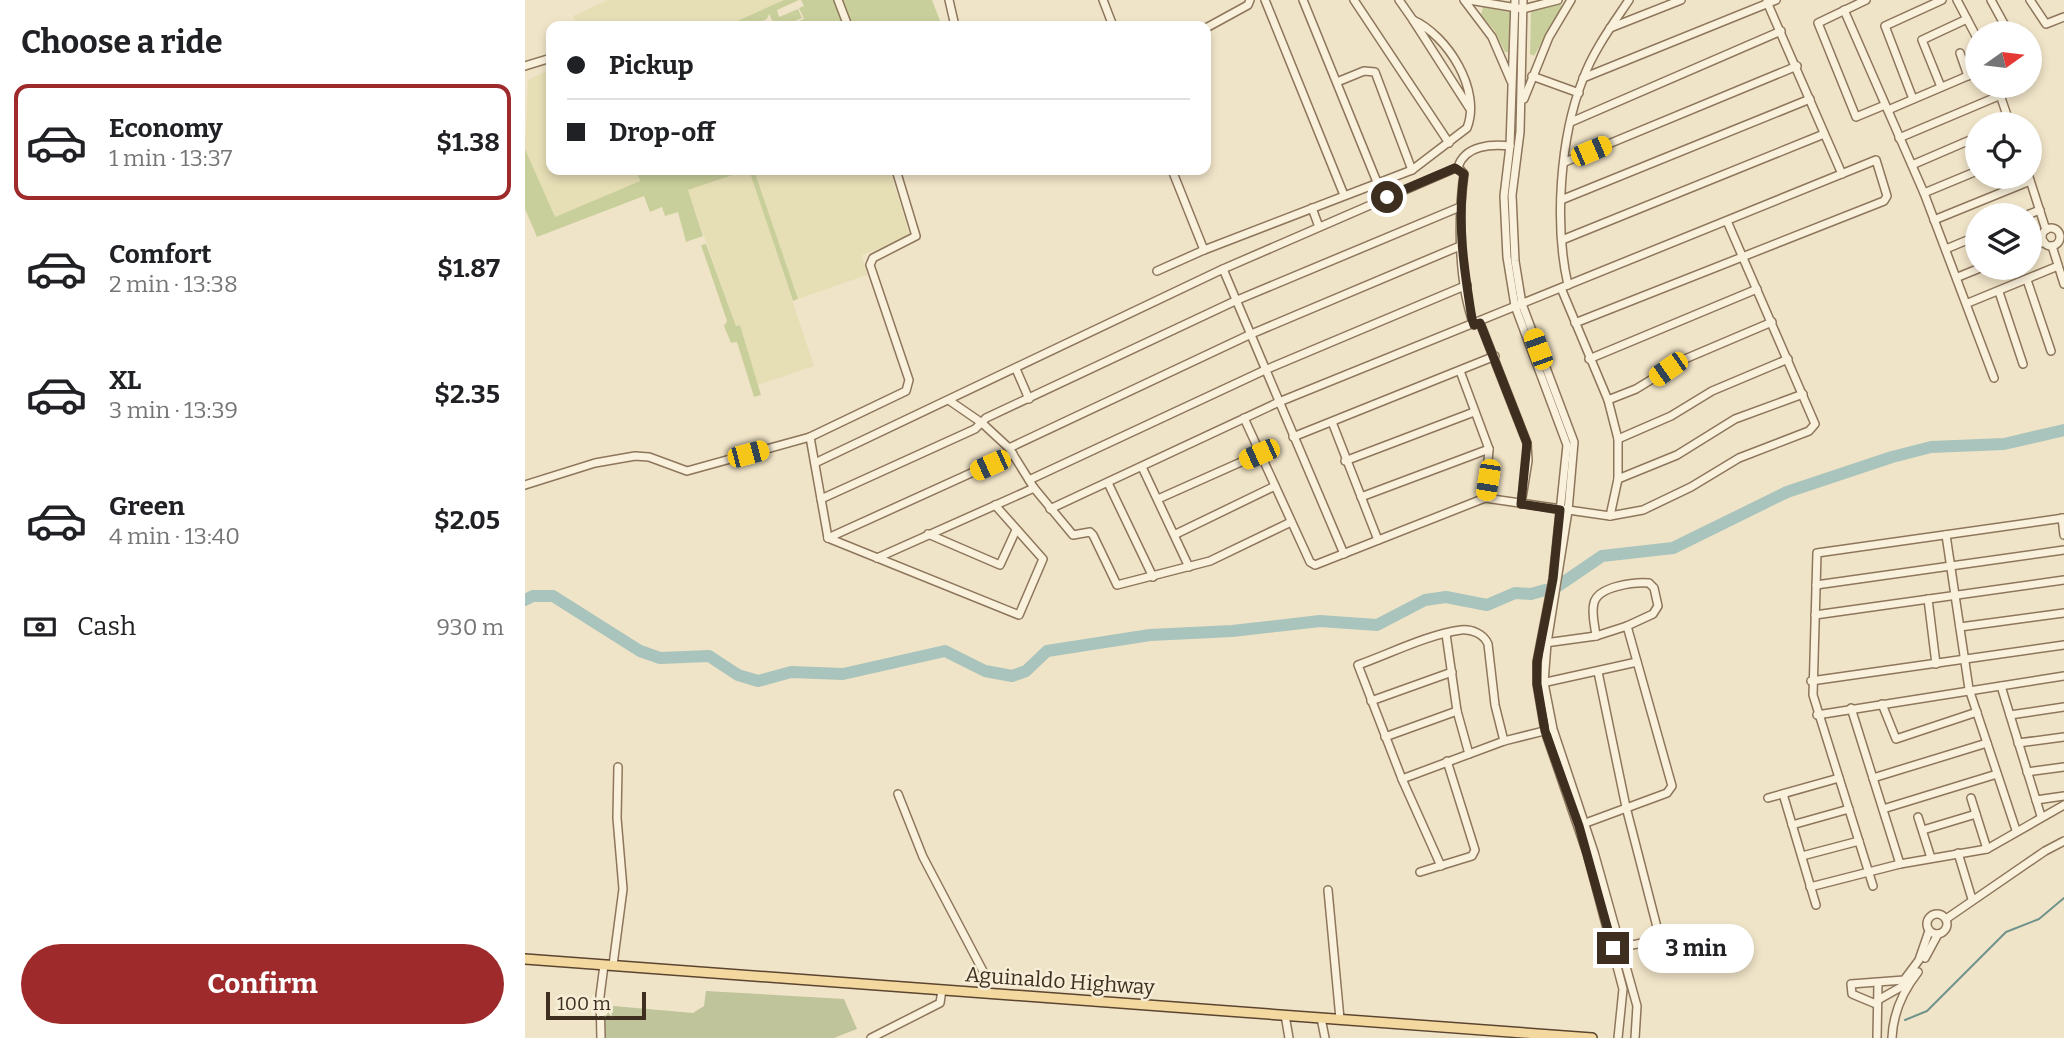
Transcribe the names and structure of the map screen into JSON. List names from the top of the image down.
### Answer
{
  "streets": {
    "main road": ["Aguinaldo Highway"]
  },
  "scale_bar": "100 m",
  "north": "right",
  "page": {
    "heading": "Choose a ride",
    "banner": ["Pickup", "Drop-off"],
    "list": [
      {
        "name": "Economy",
        "note": "1 min · 13:37",
        "value": "$1.38"
      },
      {
        "name": "Comfort",
        "note": "2 min · 13:38",
        "value": "$1.87"
      },
      {
        "name": "XL",
        "note": "3 min · 13:39",
        "value": "$2.35"
      },
      {
        "name": "Green",
        "note": "4 min · 13:40",
        "value": "$2.05"
      }
    ],
    "pay": ["Cash", "930 m"],
    "bubble": "3 min",
    "buttons": "Confirm",
    "scale": "100 m"
  }
}
